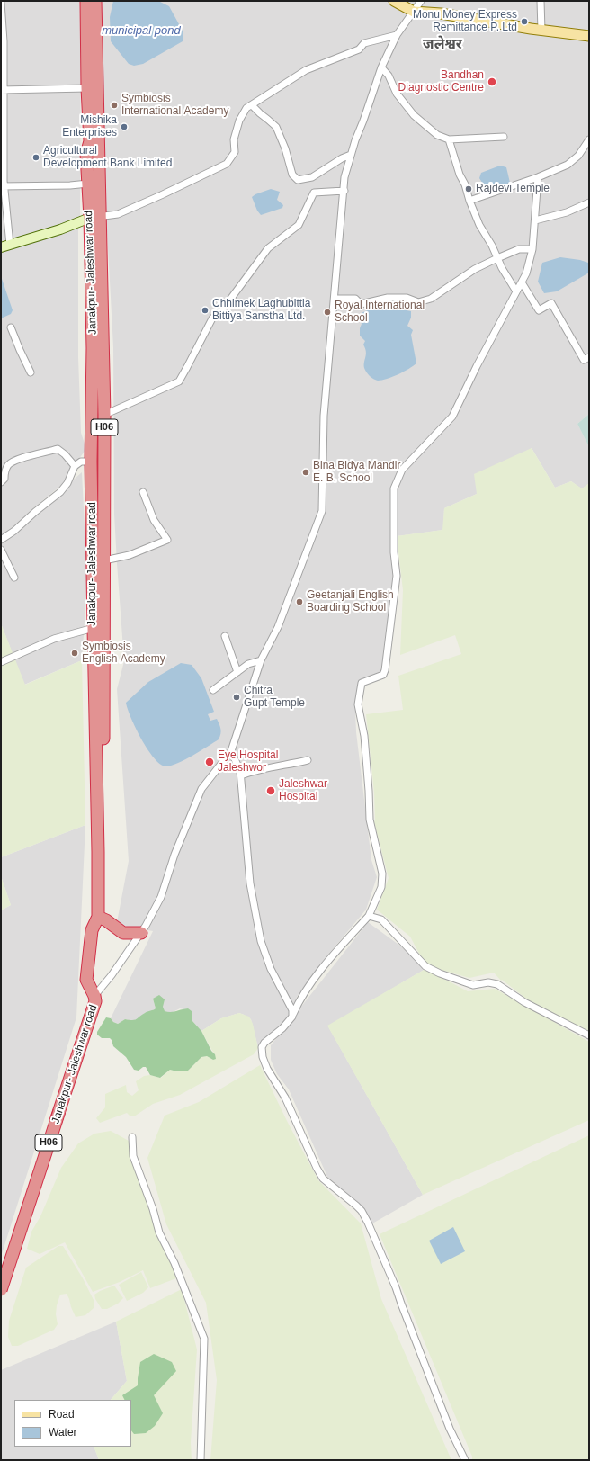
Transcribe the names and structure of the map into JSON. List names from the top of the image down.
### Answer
{
  "streets": {
    "highway": ["Janakpur- Jaleshwar road", "H06"]
  },
  "crossings": [
    ["Janakpur- Jaleshwar road", "H06"]
  ],
  "districts": ["जलेश्वर"],
  "water": ["municipal pond"],
  "places": [
    "Monu Money Express Remittance P. Ltd",
    "Bandhan Diagnostic Centre",
    "Symbiosis International Academy",
    "Mishika Enterprises",
    "Agricultural Development Bank Limited",
    "Rajdevi Temple",
    "Chhimek Laghubittia Bittiya Sanstha Ltd.",
    "Royal International School",
    "Bina Bidya Mandir E. B. School",
    "Geetanjali English Boarding School",
    "Symbiosis English Academy",
    "Chitra Gupt Temple",
    "Eye Hospital Jaleshwor",
    "Jaleshwar Hospital"
  ],
  "legend": ["Road", "Water"]
}
